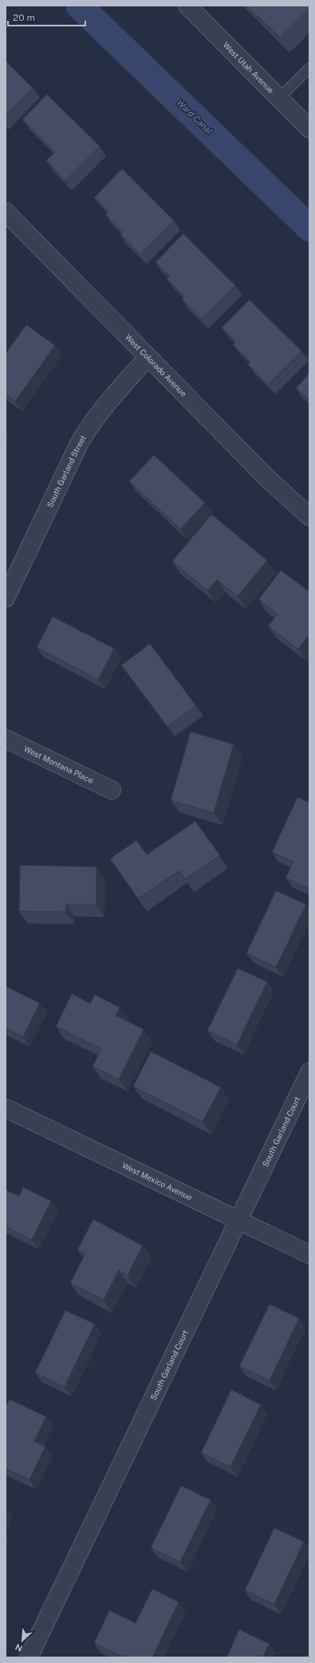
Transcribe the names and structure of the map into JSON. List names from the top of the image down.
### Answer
{
  "streets": {
    "street": [
      "West Utah Avenue",
      "West Colorado Avenue",
      "South Garland Street",
      "West Montana Place",
      "South Garland Court",
      "West Mexico Avenue"
    ]
  },
  "crossings": [
    ["West Colorado Avenue", "South Garland Street"],
    ["South Garland Court", "West Mexico Avenue"]
  ],
  "water": ["Ward Canal"],
  "scale_bar": "20 m",
  "north": "bottom left"
}
